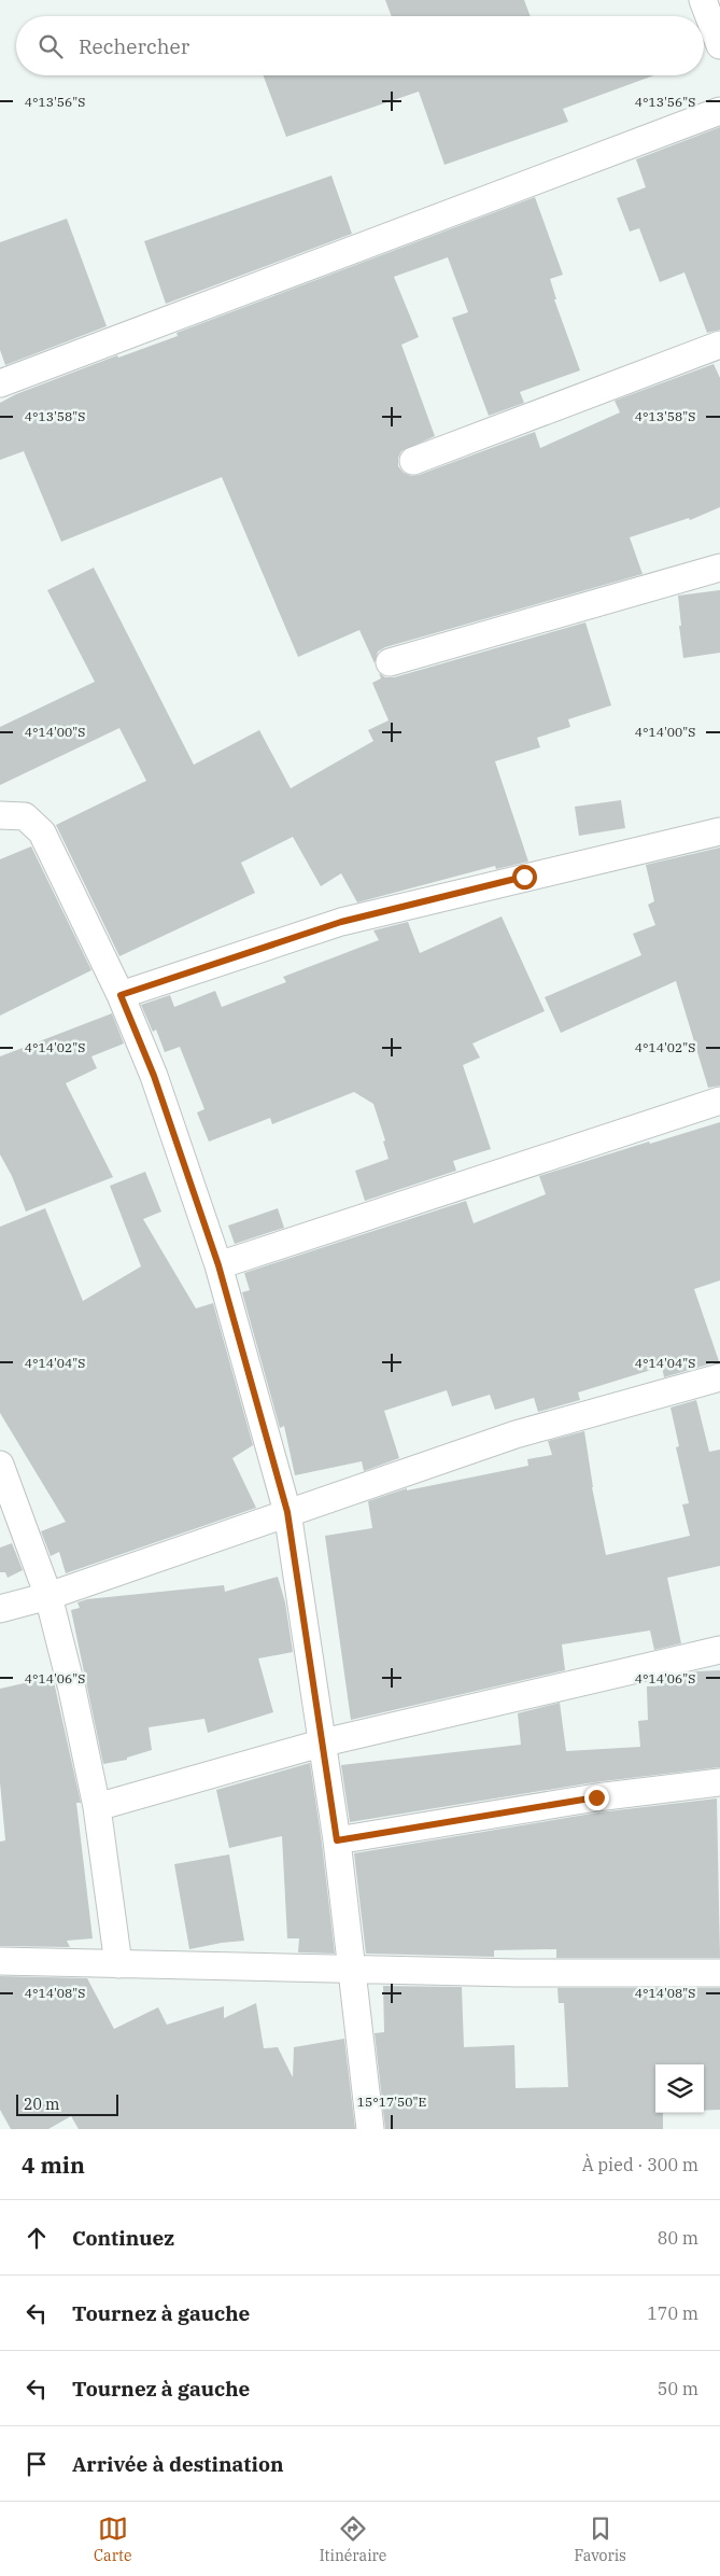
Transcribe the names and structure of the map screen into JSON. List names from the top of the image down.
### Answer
{
  "scale_bar": "20 m",
  "page": {
    "search": "Rechercher",
    "scale": "20 m",
    "heading": ["4 min", "À pied · 300 m"],
    "list": [
      ["Continuez", "80 m"],
      ["Tournez à gauche", "170 m"],
      ["Tournez à gauche", "50 m"],
      "Arrivée à destination"
    ],
    "nav": ["Carte", "Itinéraire", "Favoris"]
  },
  "coordinates": [
    "4°13'56\"S",
    "4°13'58\"S",
    "4°14'00\"S",
    "4°14'02\"S",
    "4°14'04\"S",
    "4°14'06\"S",
    "4°14'08\"S",
    "15°17'50\"E"
  ]
}
